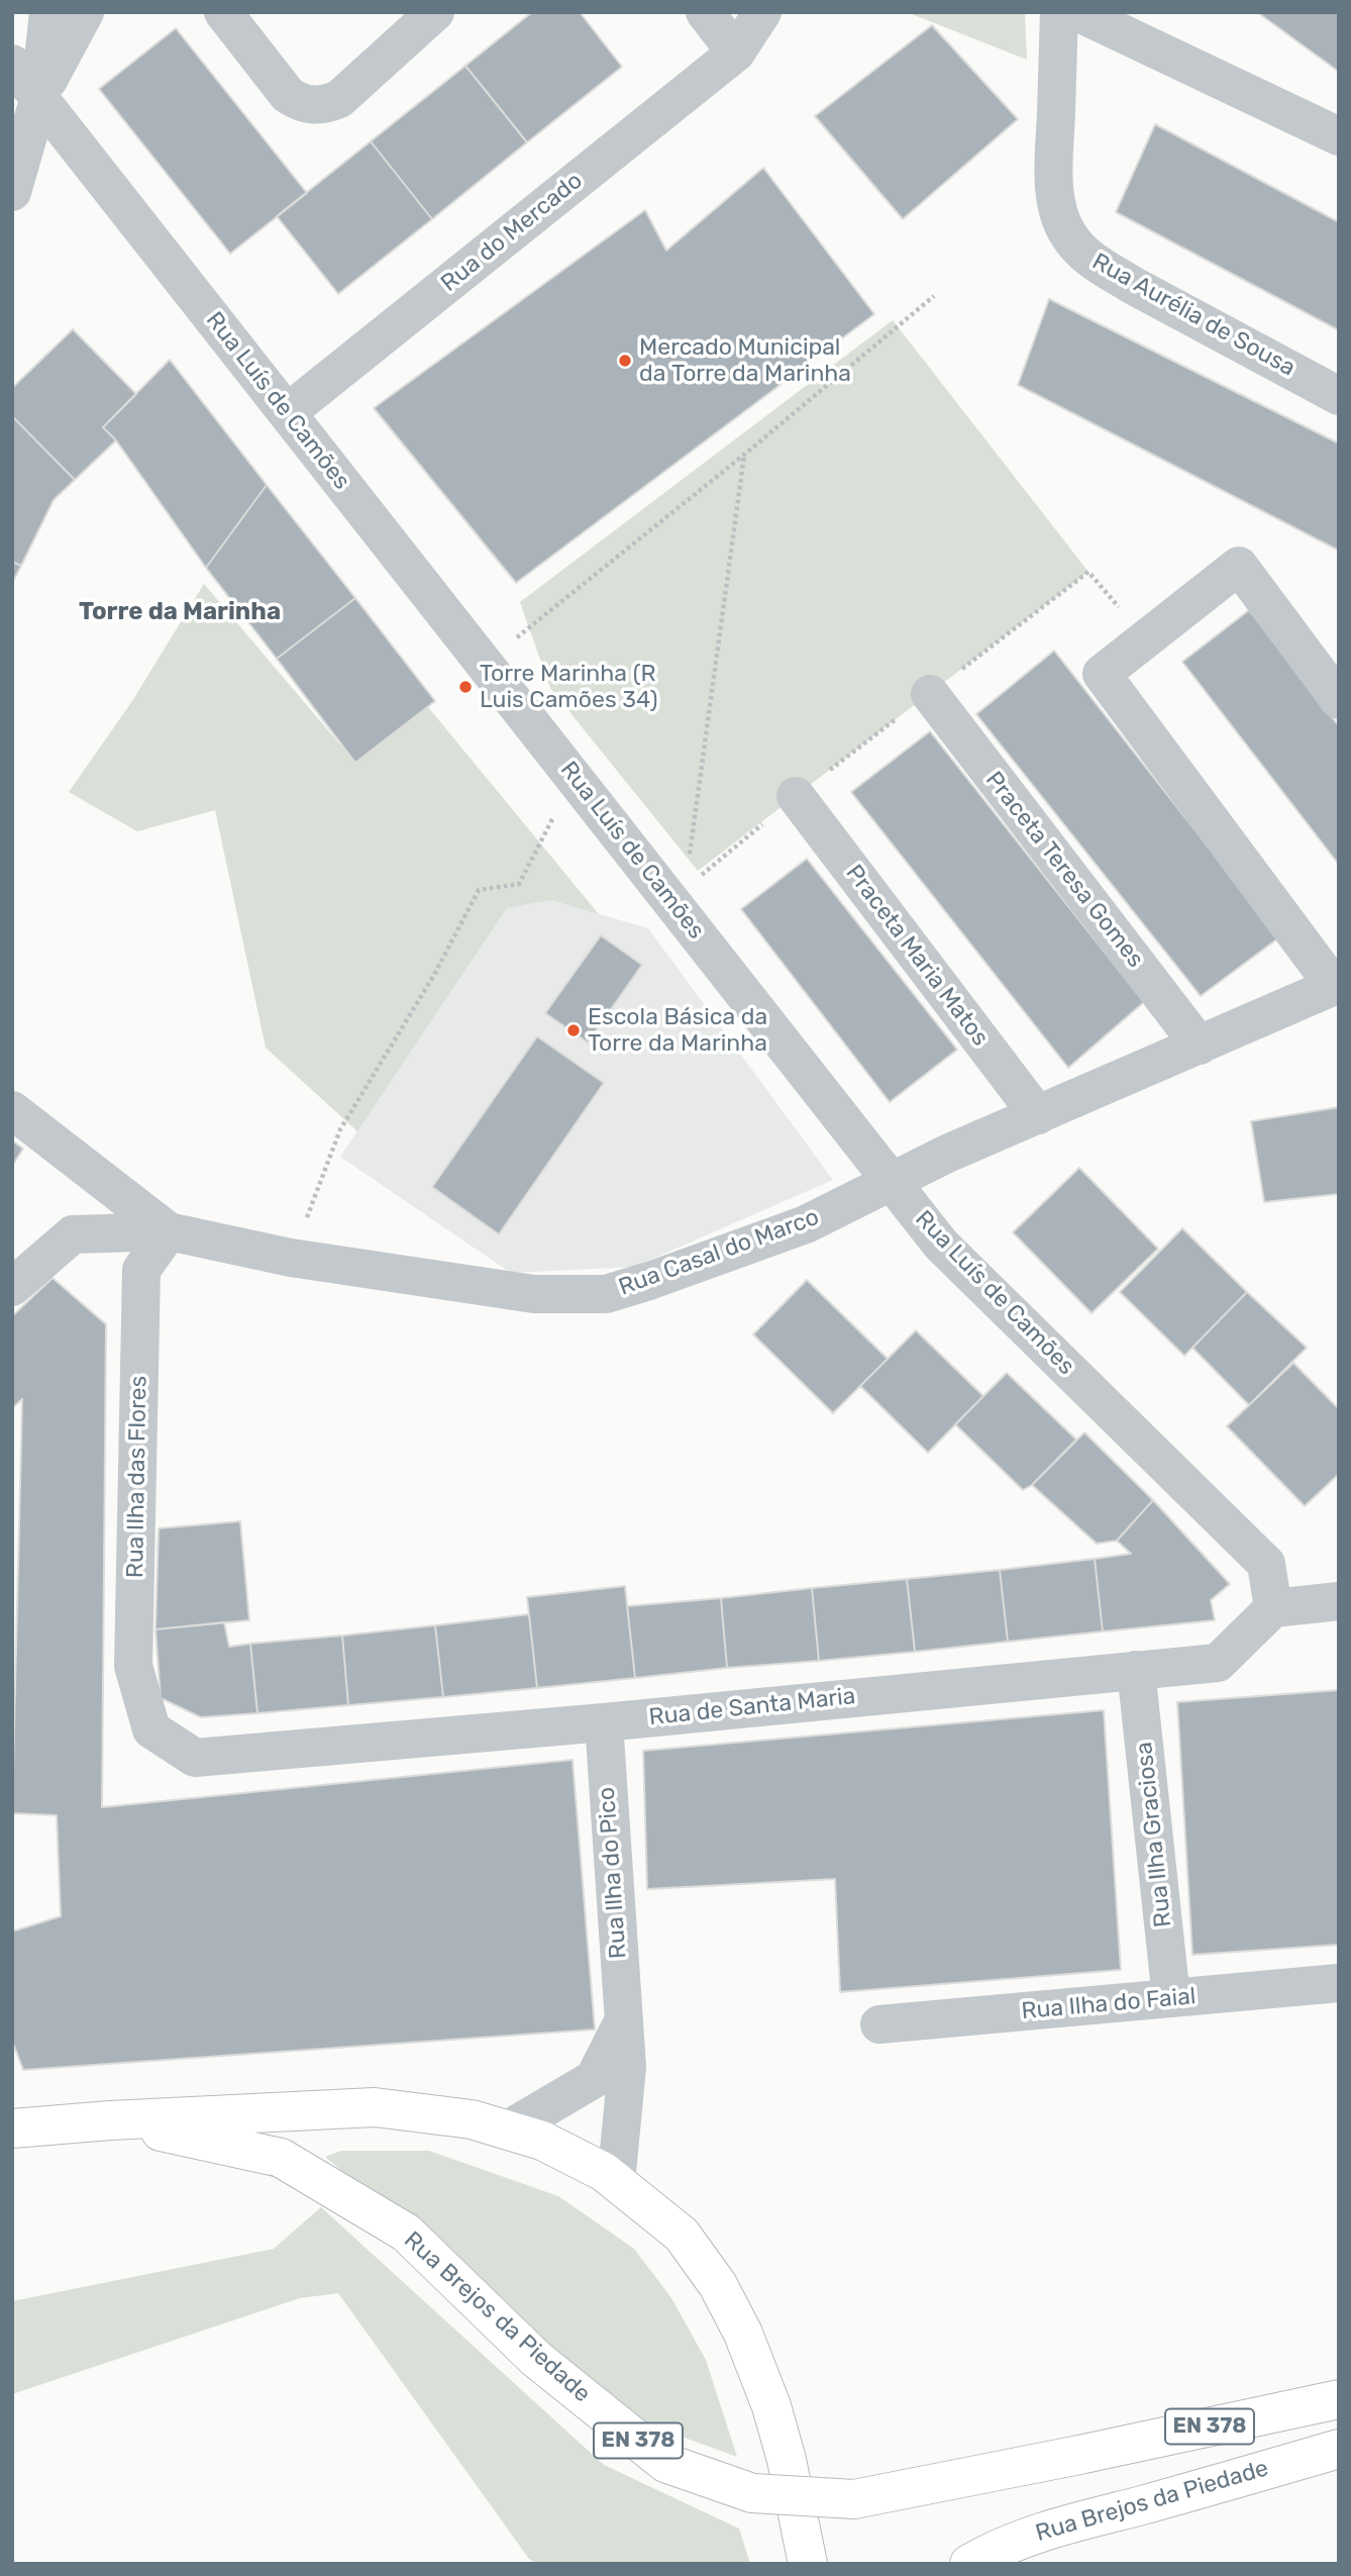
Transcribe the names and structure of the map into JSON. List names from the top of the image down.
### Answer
{
  "streets": {
    "main road": ["Rua Brejos da Piedade", "EN 378"],
    "street": [
      "Rua do Mercado",
      "Rua Aurélia de Sousa",
      "Rua Luís de Camões",
      "Praceta Teresa Gomes",
      "Praceta Maria Matos",
      "Rua Casal do Marco",
      "Rua Ilha das Flores",
      "Rua de Santa Maria",
      "Rua Ilha Graciosa",
      "Rua Ilha do Pico",
      "Rua Ilha do Faial"
    ]
  },
  "crossings": [
    ["Rua do Mercado", "Rua Luís de Camões"],
    ["Rua Luís de Camões", "Rua Casal do Marco"],
    ["Rua Luís de Camões", "Rua de Santa Maria"],
    ["Praceta Teresa Gomes", "Rua Casal do Marco"],
    ["Praceta Maria Matos", "Rua Casal do Marco"],
    ["Rua Casal do Marco", "Rua Ilha das Flores"],
    ["Rua Ilha das Flores", "Rua de Santa Maria"],
    ["Rua de Santa Maria", "Rua Ilha Graciosa"],
    ["Rua de Santa Maria", "Rua Ilha do Pico"],
    ["Rua Ilha Graciosa", "Rua Ilha do Faial"],
    ["Rua Ilha do Pico", "EN 378"],
    ["Rua Brejos da Piedade", "EN 378"]
  ],
  "districts": ["Torre da Marinha"],
  "places": ["Mercado Municipal da Torre da Marinha", "Torre Marinha (R Luis Camões 34)", "Escola Básica da Torre da Marinha"]
}
